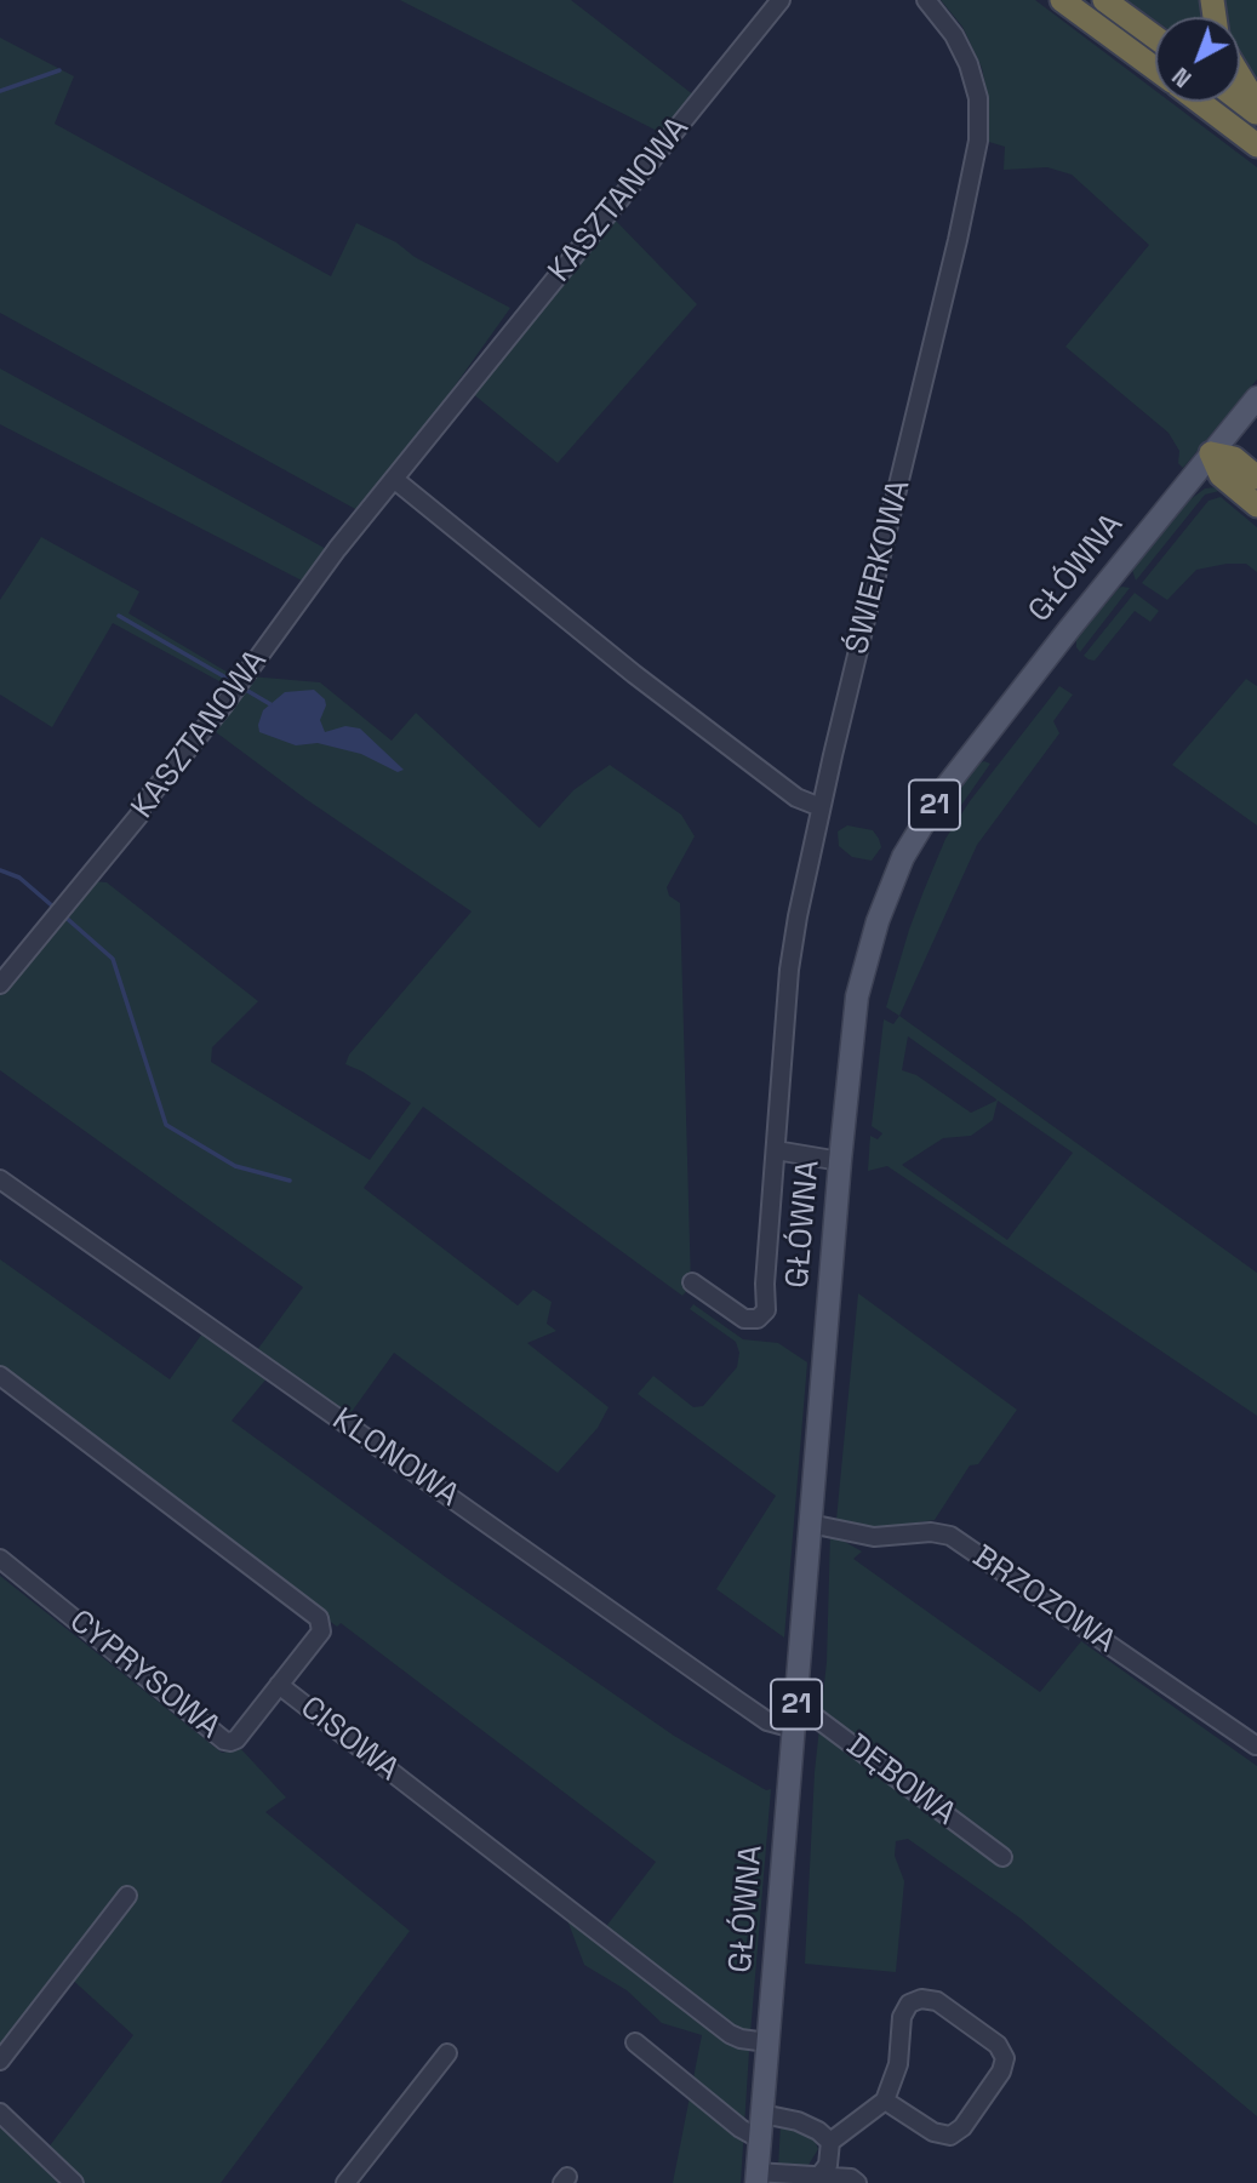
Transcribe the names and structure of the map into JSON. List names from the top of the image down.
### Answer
{
  "streets": {
    "main road": ["GŁÓWNA", "21"],
    "street": [
      "KASZTANOWA",
      "ŚWIERKOWA",
      "KLONOWA",
      "BRZOZOWA",
      "CYPRYSOWA",
      "CISOWA",
      "DĘBOWA"
    ]
  },
  "crossings": [
    ["GŁÓWNA", "KLONOWA"],
    ["GŁÓWNA", "BRZOZOWA"],
    ["GŁÓWNA", "CISOWA"],
    ["GŁÓWNA", "DĘBOWA"],
    ["KLONOWA", "DĘBOWA"],
    ["CYPRYSOWA", "CISOWA"]
  ],
  "north": "bottom left"
}
